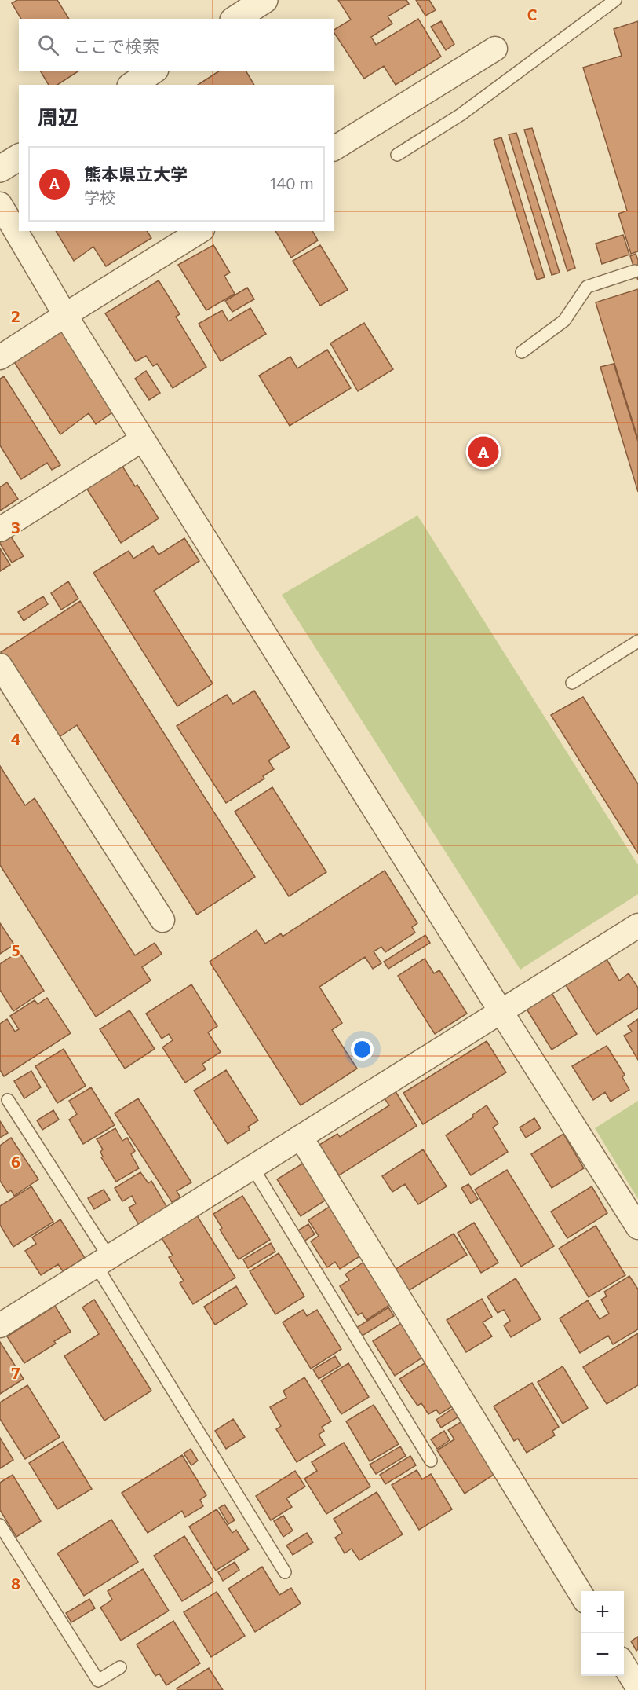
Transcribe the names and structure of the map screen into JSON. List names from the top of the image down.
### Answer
{
  "page": {
    "search": "ここで検索",
    "heading": "周辺",
    "list": [
      {
        "mark": "A",
        "name": "熊本県立大学",
        "note": "学校",
        "value": "140 m"
      }
    ],
    "pins": "A",
    "map_buttons": ["+", "−"]
  },
  "grid": {
    "columns": ["C"],
    "rows": [
      "2",
      "3",
      "4",
      "5",
      "6",
      "7",
      "8"
    ]
  }
}
